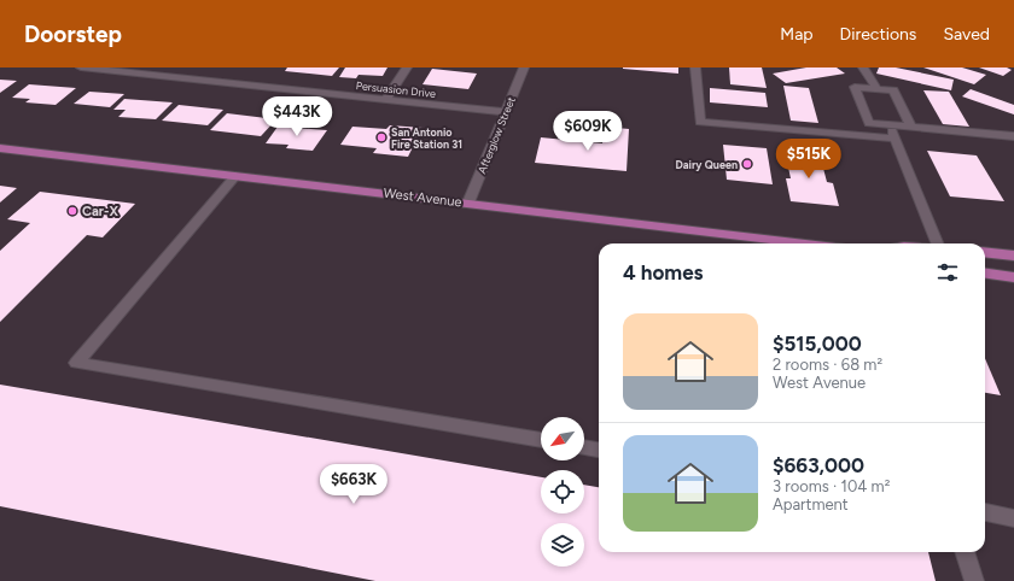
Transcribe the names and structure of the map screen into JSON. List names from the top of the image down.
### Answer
{
  "streets": {
    "main road": ["West Avenue"],
    "street": ["Persuasion Drive", "Afterglow Street"]
  },
  "crossings": [
    ["Persuasion Drive", "Afterglow Street"],
    ["Afterglow Street", "West Avenue"]
  ],
  "places": ["San Antonio Fire Station 31", "Dairy Queen", "Car-X"],
  "north": "bottom left",
  "page": {
    "header": "Doorstep",
    "nav": ["Map", "Directions", "Saved"],
    "price": [
      "$443K",
      "$609K",
      "$515K",
      "$663K"
    ],
    "heading": "4 homes",
    "list": [
      {
        "name": "$515,000",
        "note": "2 rooms · 68 m² · West Avenue"
      },
      {
        "name": "$663,000",
        "note": "3 rooms · 104 m² · Apartment"
      }
    ]
  }
}
